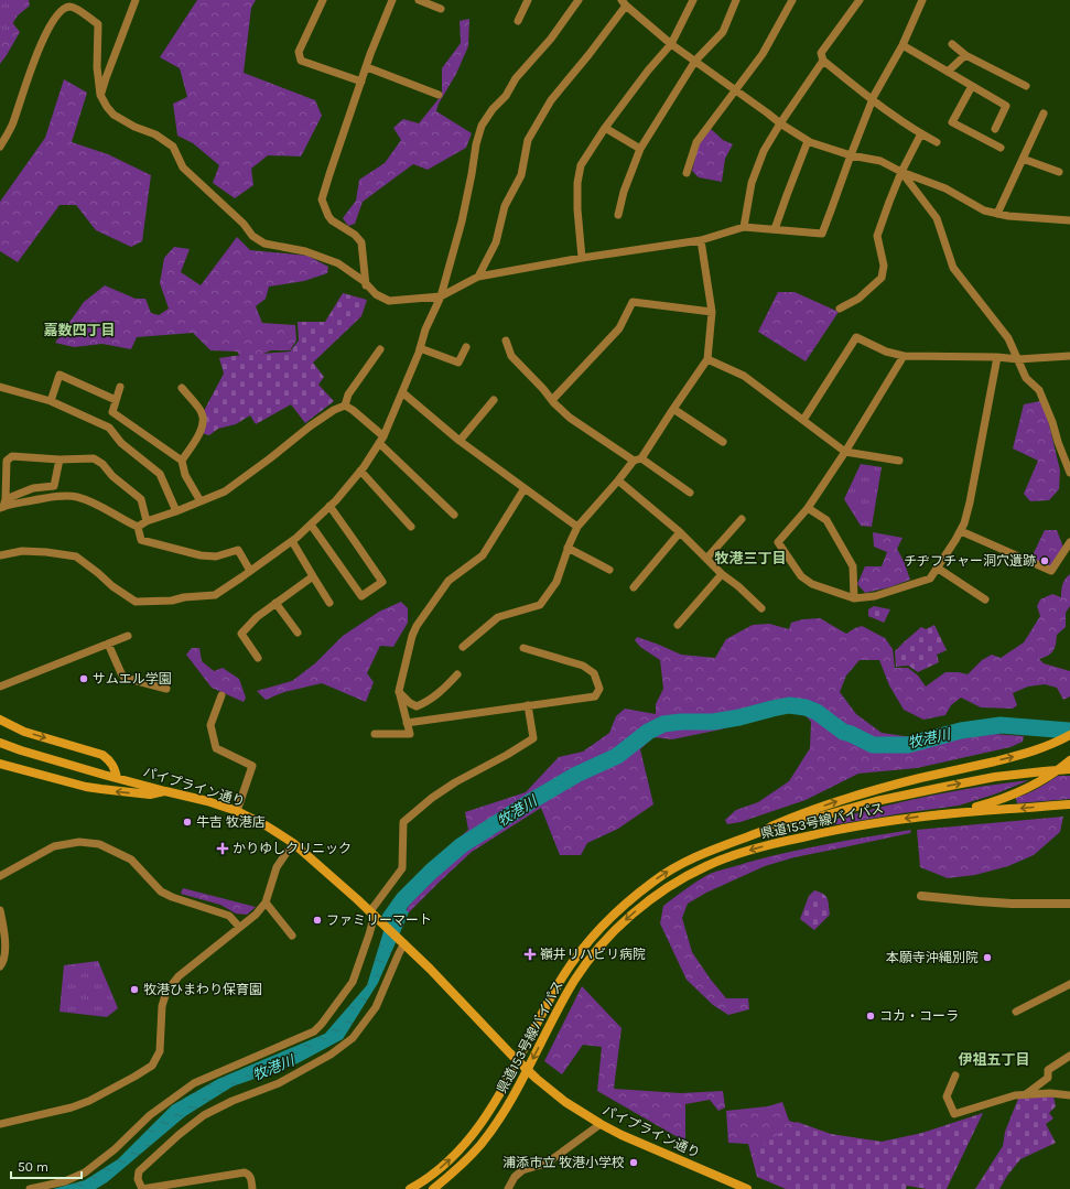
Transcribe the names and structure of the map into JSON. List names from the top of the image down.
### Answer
{
  "streets": {
    "main road": ["パイプライン通り", "県道153号線バイパス"]
  },
  "districts": ["嘉数四丁目", "牧港三丁目", "伊祖五丁目"],
  "water": ["牧港川"],
  "places": {
    "other": [
      "チヂフチャー洞穴遺跡",
      "サムエル学園",
      "牛吉 牧港店",
      "ファミリーマート",
      "本願寺沖縄別院",
      "牧港ひまわり保育園",
      "コカ・コーラ",
      "浦添市立 牧港小学校"
    ],
    "health": ["かりゆしクリニック", "嶺井リハビリ病院"]
  },
  "scale_bar": "50 m"
}
